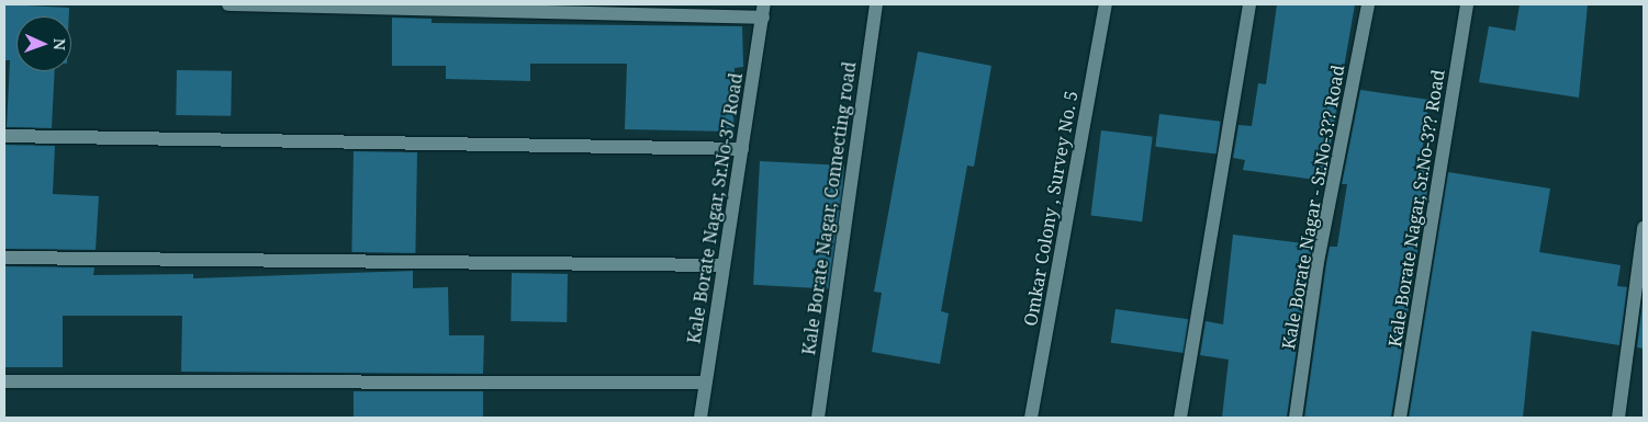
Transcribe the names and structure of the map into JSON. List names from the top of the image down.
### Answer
{
  "streets": {
    "street": [
      "Kale Borate Nagar - Sr.No-3?? Road",
      "Kale Borate Nagar, Sr.No-37 Road",
      "Kale Borate Nagar, Connecting road",
      "Omkar Colony , Survey No. 5",
      "Kale Borate Nagar, Sr.No-3?? Road"
    ]
  },
  "north": "right"
}
